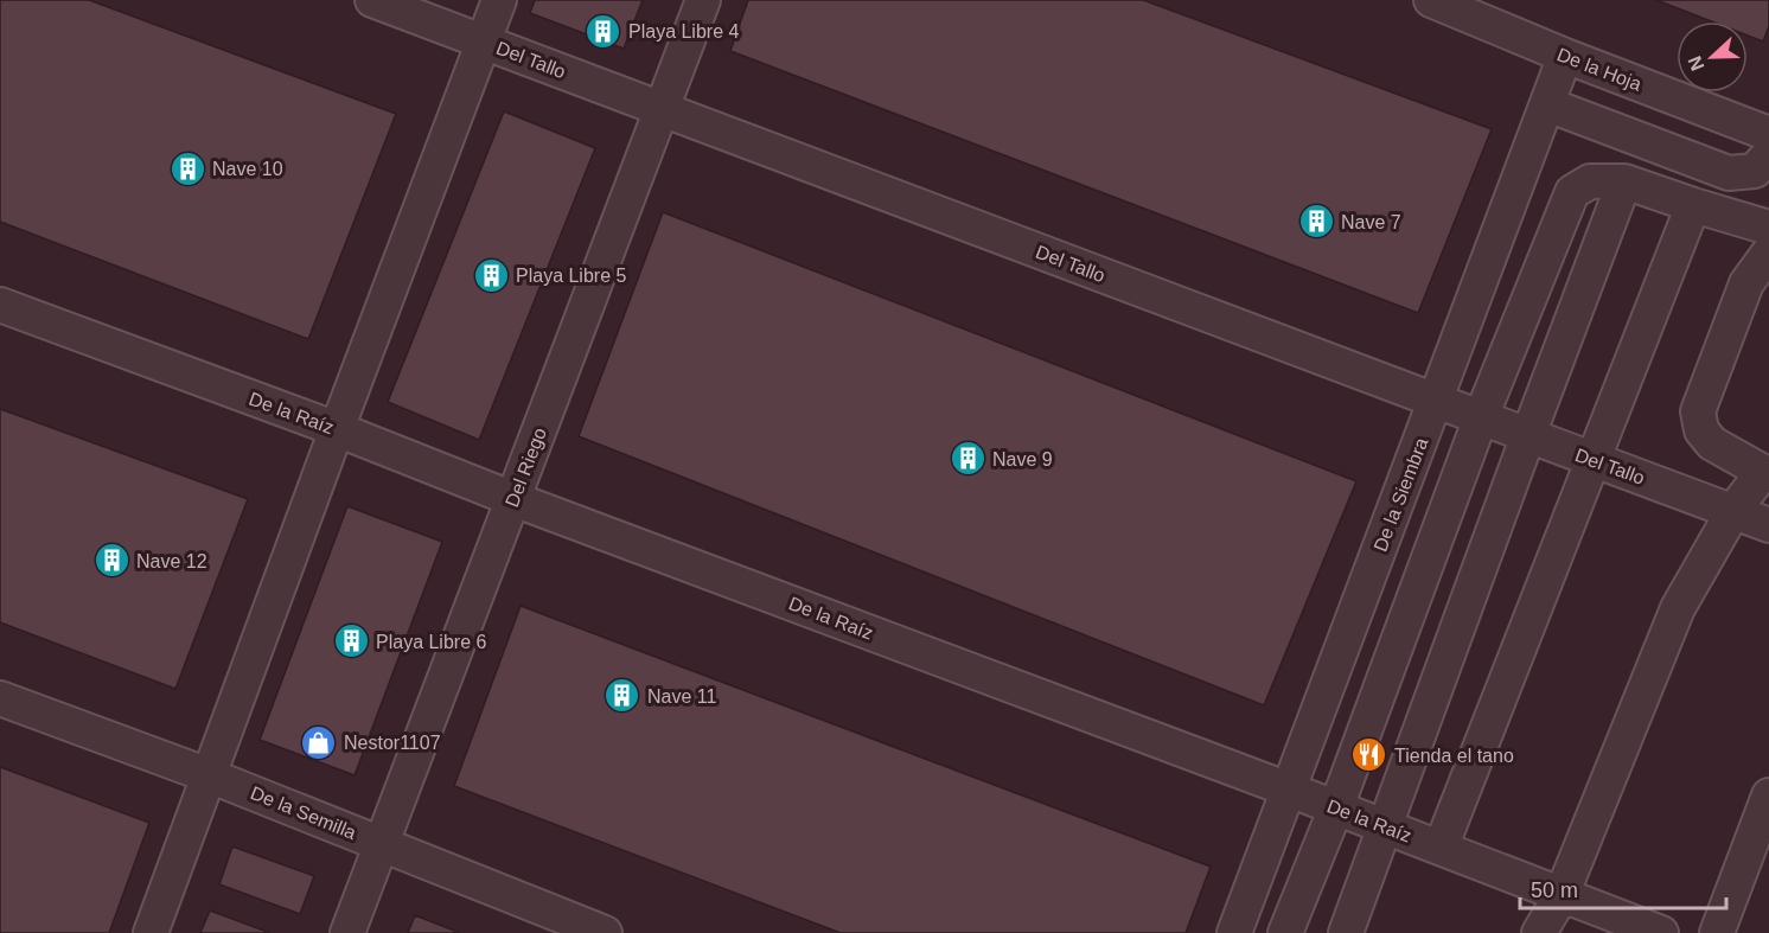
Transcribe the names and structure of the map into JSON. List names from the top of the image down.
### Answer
{
  "streets": {
    "lane": [
      "Del Tallo",
      "De la Hoja",
      "De la Raíz",
      "Del Riego",
      "De la Siembra",
      "De la Semilla"
    ]
  },
  "crossings": [
    ["Del Tallo", "Del Riego"],
    ["Del Tallo", "De la Siembra"],
    ["De la Hoja", "De la Siembra"],
    ["De la Raíz", "Del Riego"],
    ["De la Raíz", "De la Siembra"],
    ["Del Riego", "De la Semilla"]
  ],
  "places": {
    "building": [
      "Playa Libre 4",
      "Nave 10",
      "Nave 7",
      "Playa Libre 5",
      "Nave 9",
      "Nave 12",
      "Playa Libre 6",
      "Nave 11"
    ],
    "shop": ["Nestor1107"],
    "restaurant": ["Tienda el tano"]
  },
  "scale_bar": "50 m",
  "north": "left"
}
